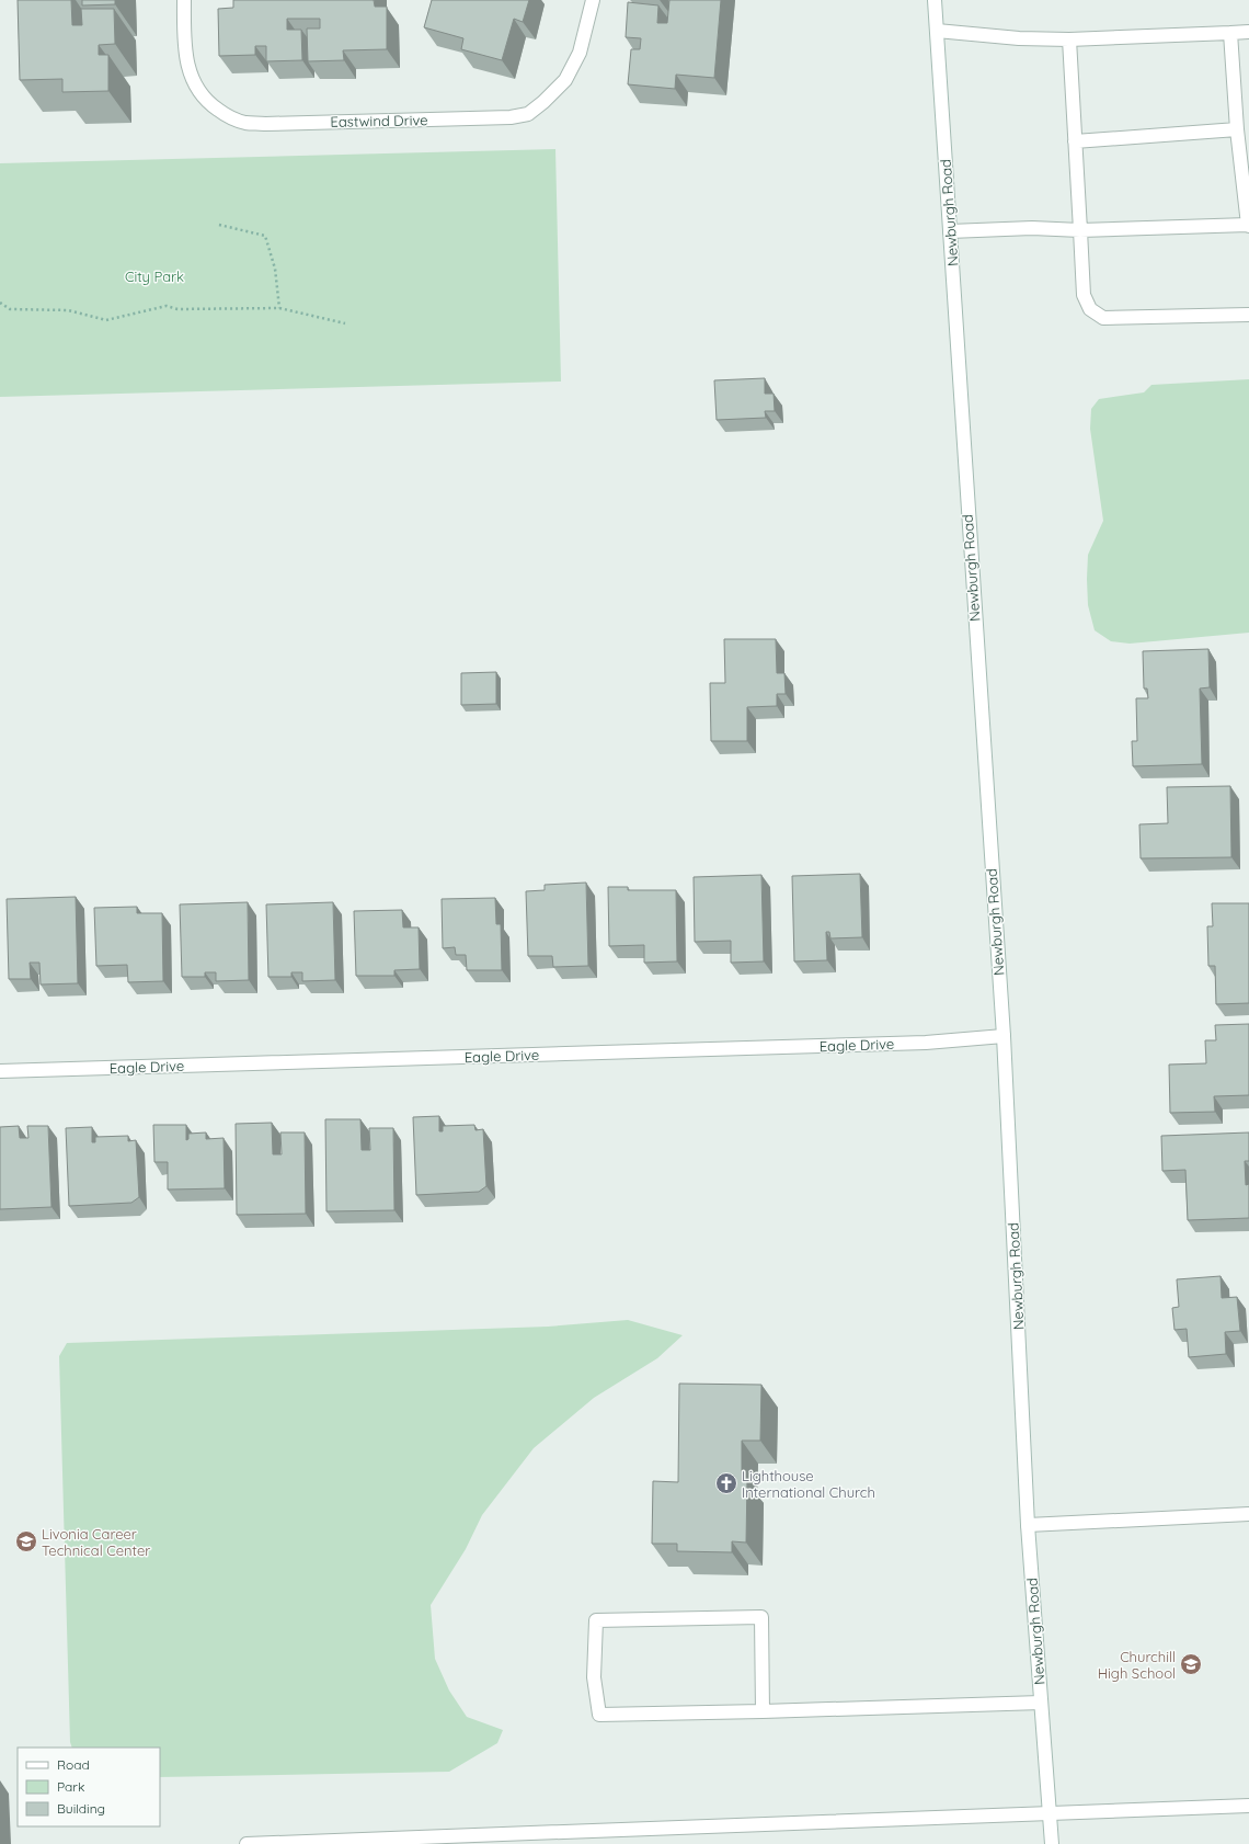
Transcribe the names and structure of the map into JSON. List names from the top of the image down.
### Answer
{
  "streets": {
    "main road": ["Eastwind Drive", "Newburgh Road", "Eagle Drive"]
  },
  "crossings": [
    ["Newburgh Road", "Eagle Drive"]
  ],
  "parks": ["City Park"],
  "places": {
    "church": ["Lighthouse International Church"],
    "school or university": ["Livonia Career Technical Center", "Churchill High School"]
  },
  "legend": ["Road", "Park", "Building"]
}
